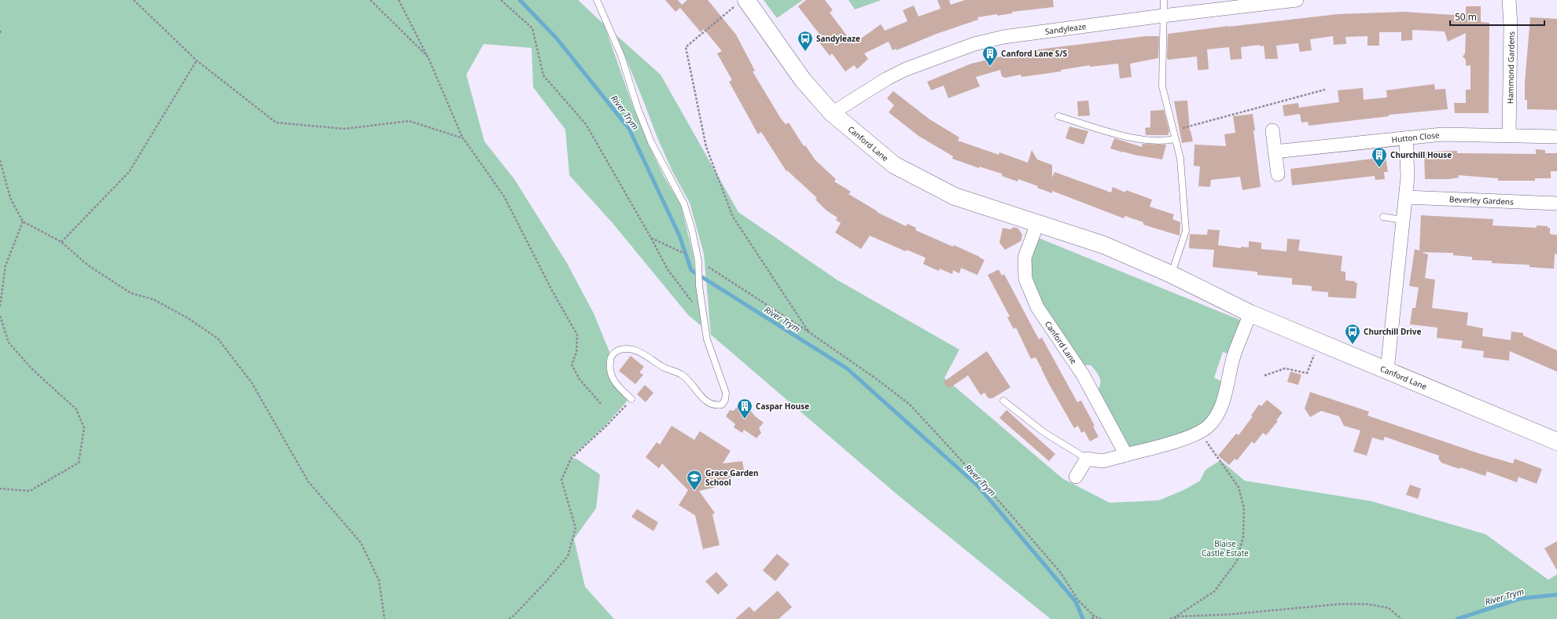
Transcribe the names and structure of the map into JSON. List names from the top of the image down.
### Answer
{
  "streets": {
    "main road": ["Canford Lane"],
    "street": [
      "Sandyleaze",
      "Hammond Gardens",
      "Hutton Close",
      "Beverley Gardens"
    ]
  },
  "crossings": [
    ["Sandyleaze", "Canford Lane"],
    ["Hammond Gardens", "Hutton Close"]
  ],
  "water": ["River Trym"],
  "parks": ["Blaise Castle Estate"],
  "places": {
    "bus stop": ["Sandyleaze", "Churchill Drive"],
    "building": ["Canford Lane S/S", "Churchill House", "Caspar House"],
    "school or university": ["Grace Garden School"]
  },
  "scale_bar": "50 m"
}
